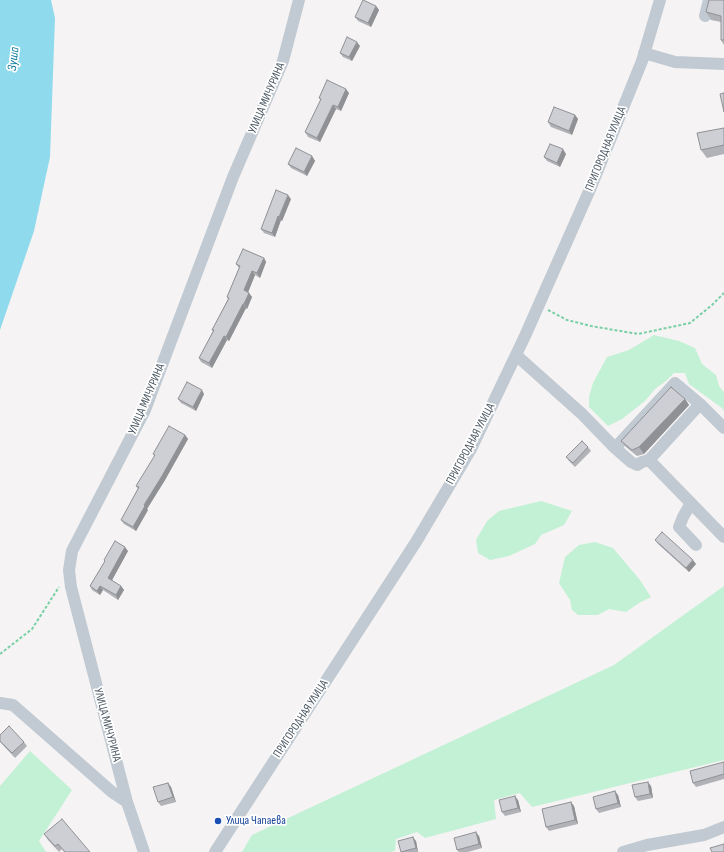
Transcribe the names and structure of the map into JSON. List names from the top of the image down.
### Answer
{
  "streets": {
    "street": ["УЛИЦА МИЧУРИНА", "ПРИГОРОДНАЯ УЛИЦА"]
  },
  "water": ["Зуша"],
  "places": ["Улица Чапаева"]
}
